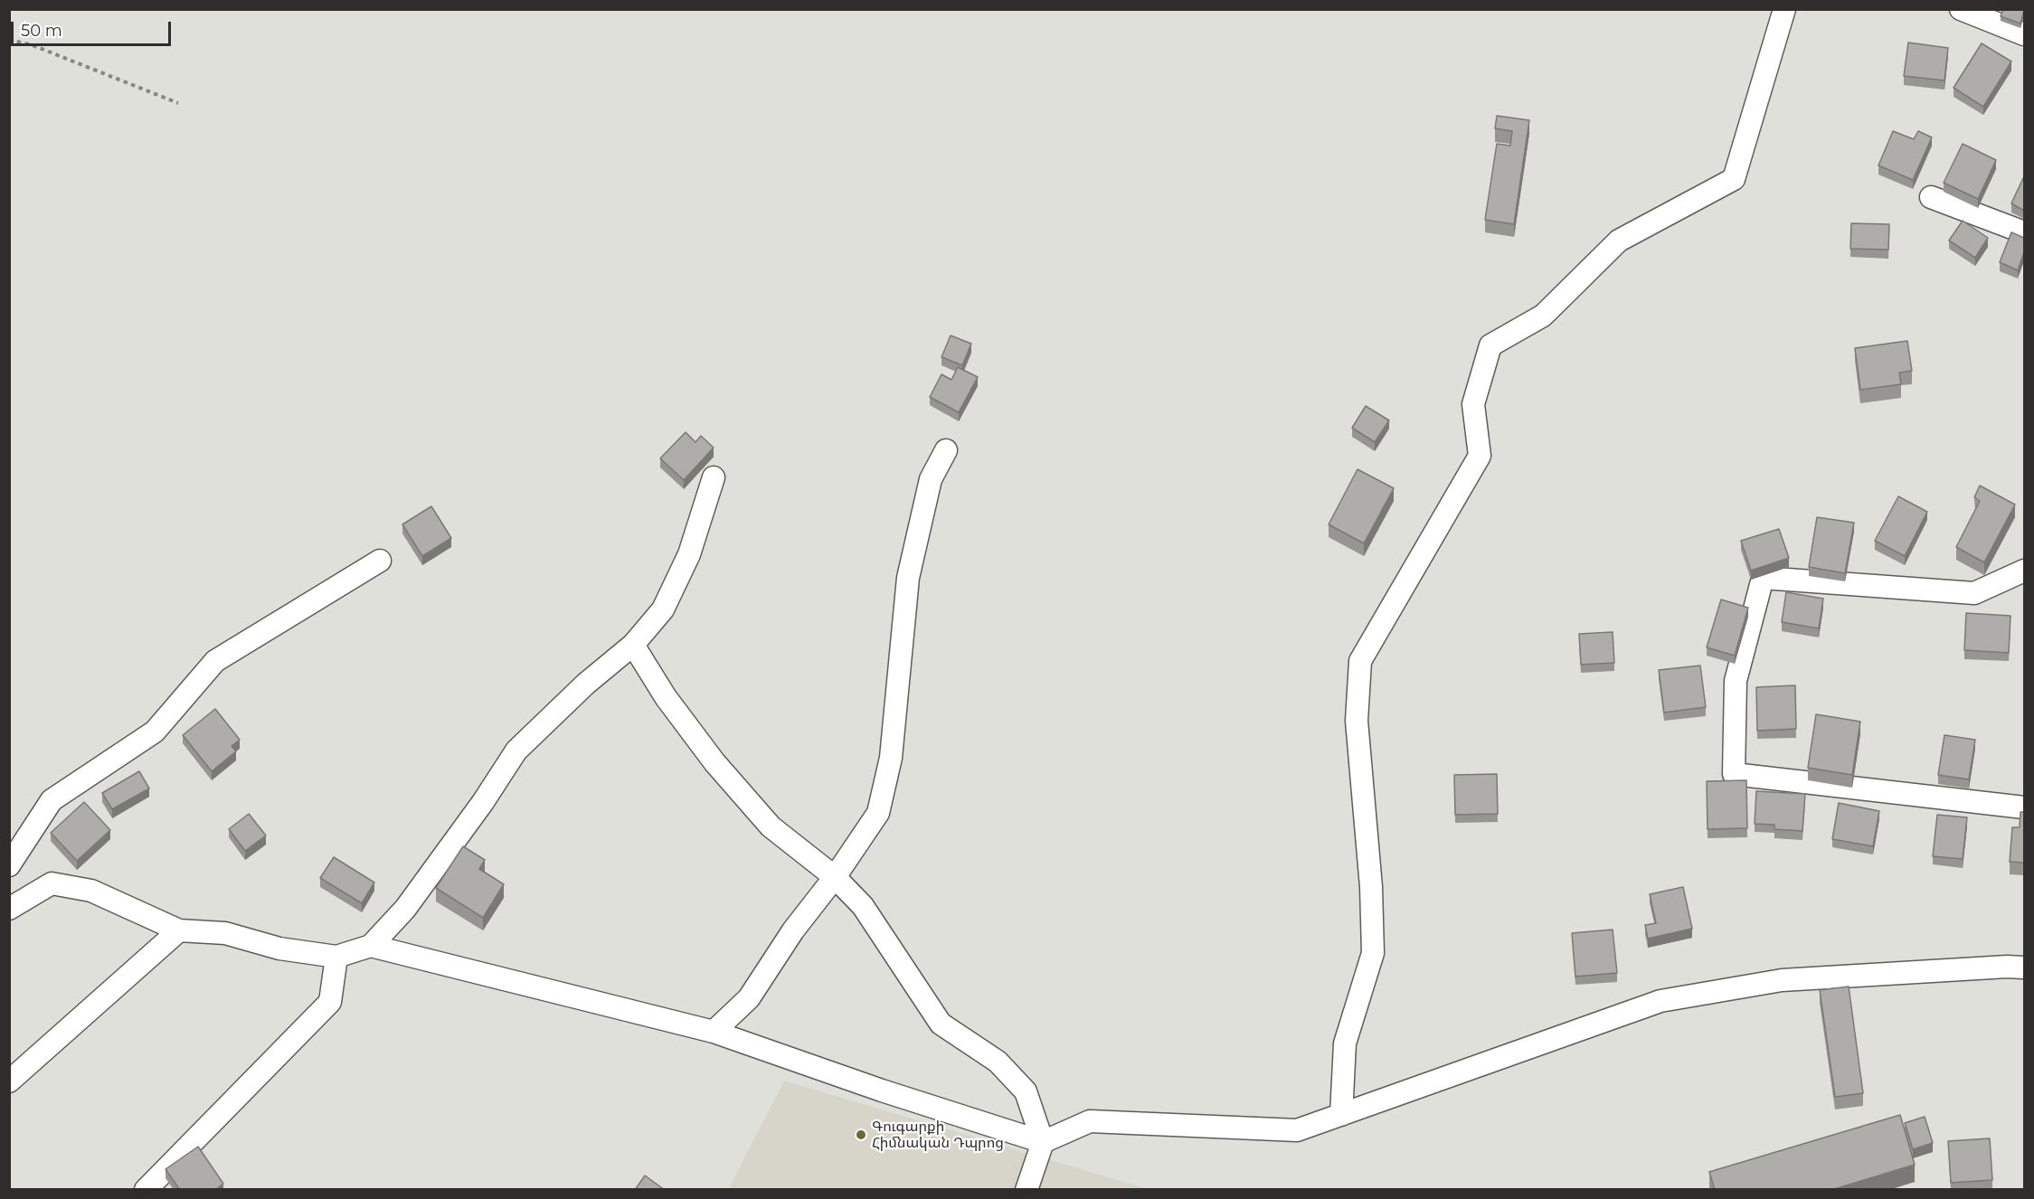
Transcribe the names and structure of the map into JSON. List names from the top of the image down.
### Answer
{
  "places": ["Գուգարքի Հիմնական Դպրոց"],
  "scale_bar": "50 m"
}
